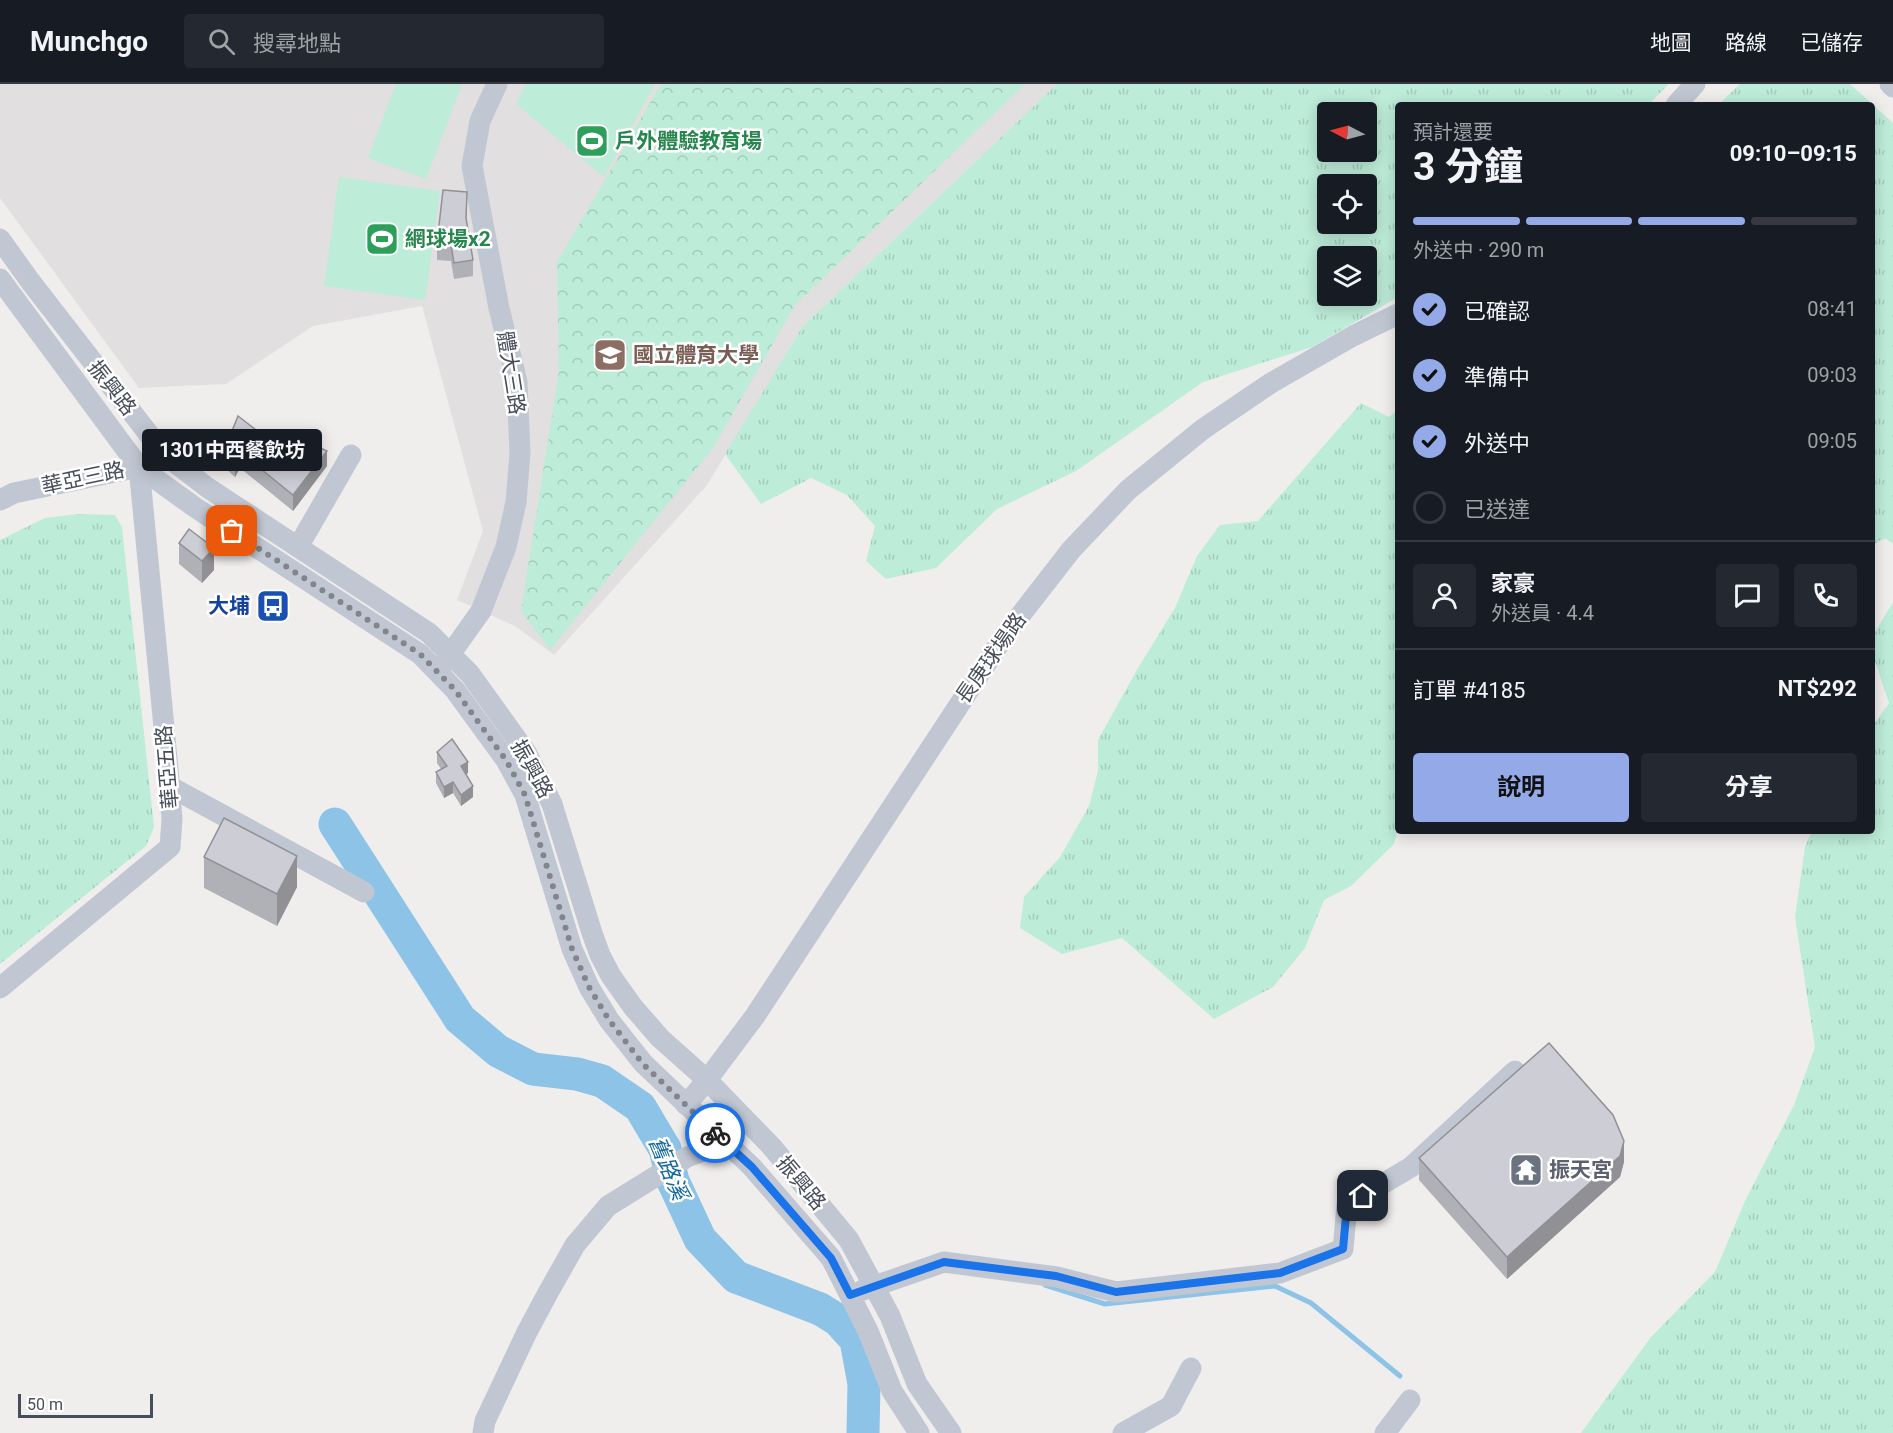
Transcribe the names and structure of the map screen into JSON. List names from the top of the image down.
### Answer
{
  "streets": {
    "street": [
      "體大三路",
      "振興路",
      "華亞三路",
      "長庚球場路",
      "華亞五路"
    ]
  },
  "crossings": [
    ["體大三路", "振興路"],
    ["振興路", "華亞三路"],
    ["振興路", "長庚球場路"],
    ["振興路", "華亞五路"],
    ["華亞三路", "華亞五路"]
  ],
  "water": ["舊路溪"],
  "places": {
    "sports": ["戶外體驗教育場", "網球場x2"],
    "school or university": ["國立體育大學"],
    "other": ["1301中西餐飲坊"],
    "bus stop": ["大埔"],
    "temple": ["振天宮"]
  },
  "scale_bar": "50 m",
  "north": "left",
  "page": {
    "header": "Munchgo",
    "search": "搜尋地點",
    "nav": ["地圖", "路線", "已儲存"],
    "heading": ["3 分鐘", "預計還要", "09:10–09:15"],
    "panel": [
      "家豪",
      "外送員 · 4.4",
      "訂單 #4185",
      "NT$292"
    ],
    "bar": "外送中 · 290 m",
    "list": [
      ["已確認", "08:41"],
      ["準備中", "09:03"],
      ["外送中", "09:05"],
      "已送達"
    ],
    "bubble": "1301中西餐飲坊",
    "buttons": ["說明", "分享"],
    "scale": "50 m"
  }
}
